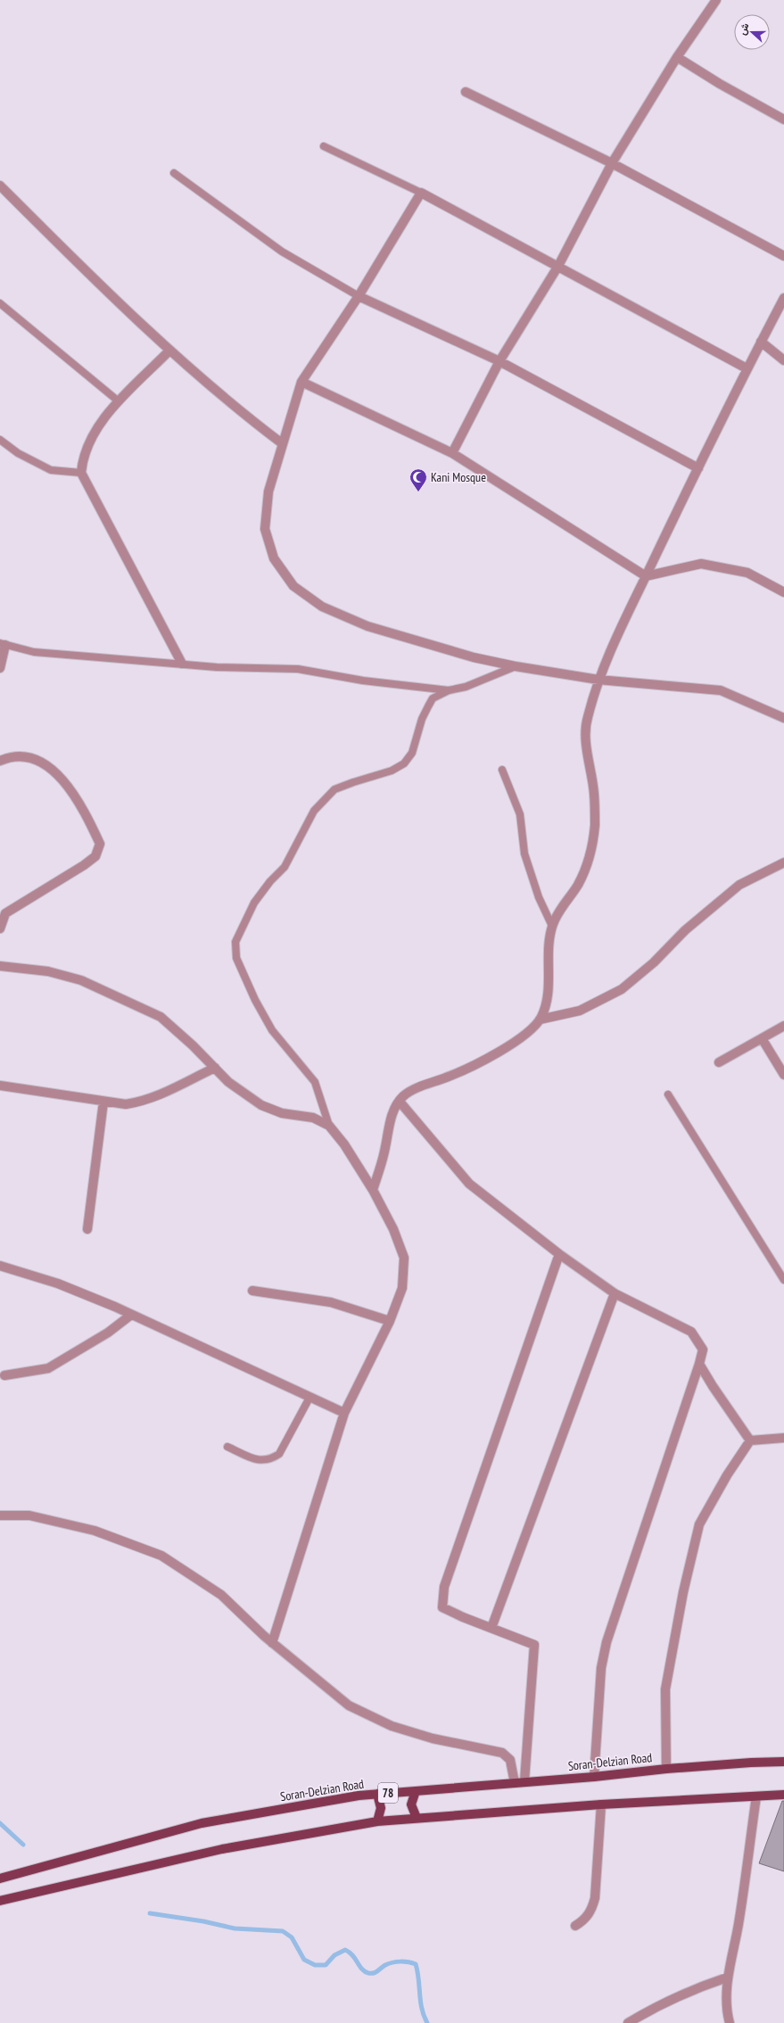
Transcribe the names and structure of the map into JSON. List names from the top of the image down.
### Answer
{
  "streets": {
    "main road": ["Soran-Delzian Road", "78"]
  },
  "places": {
    "mosque": ["Kani Mosque"]
  },
  "north": "left"
}
